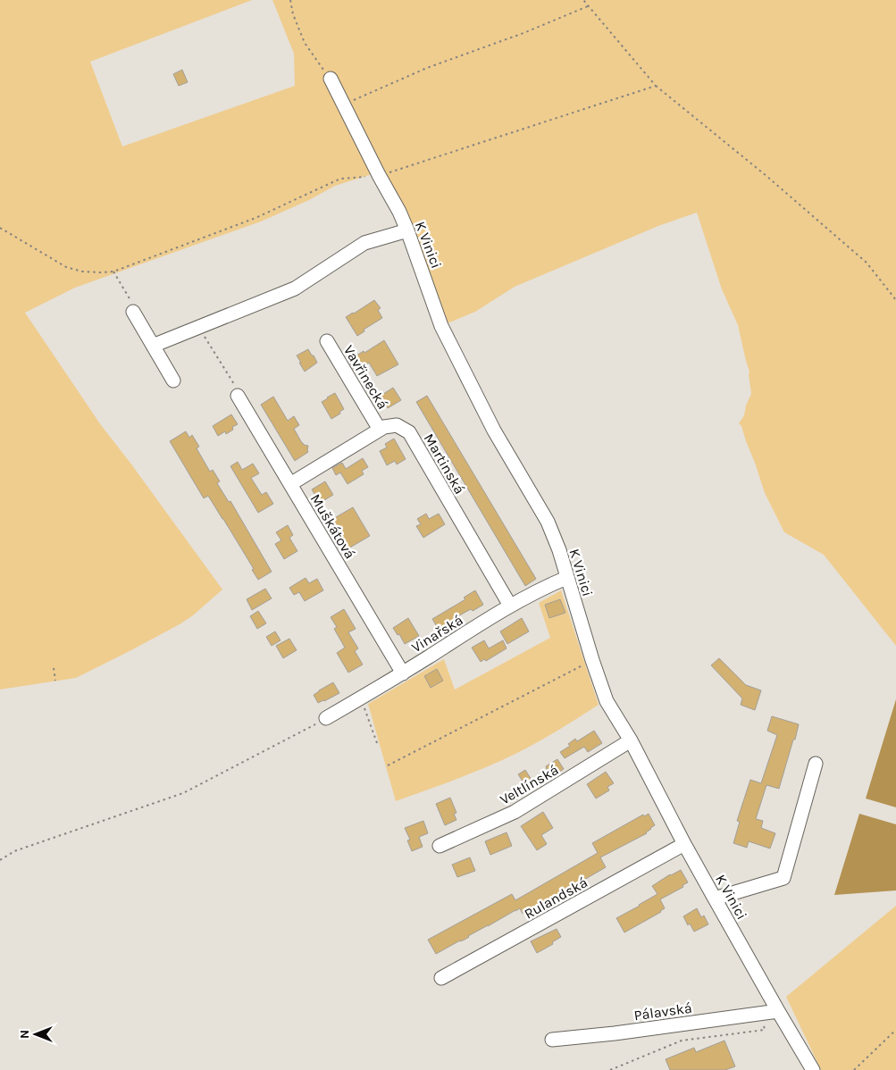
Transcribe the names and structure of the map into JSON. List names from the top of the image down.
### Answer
{
  "streets": {
    "street": [
      "K Vinici",
      "Vavřinecká",
      "Martinská",
      "Muškátová",
      "Vinařská",
      "Veltlínská",
      "Rulandská",
      "Pálavská"
    ]
  },
  "crossings": [
    ["K Vinici", "Vinařská"],
    ["K Vinici", "Veltlínská"],
    ["K Vinici", "Rulandská"],
    ["K Vinici", "Pálavská"],
    ["Vavřinecká", "Martinská"],
    ["Martinská", "Muškátová"],
    ["Martinská", "Vinařská"],
    ["Muškátová", "Vinařská"]
  ],
  "north": "left"
}
